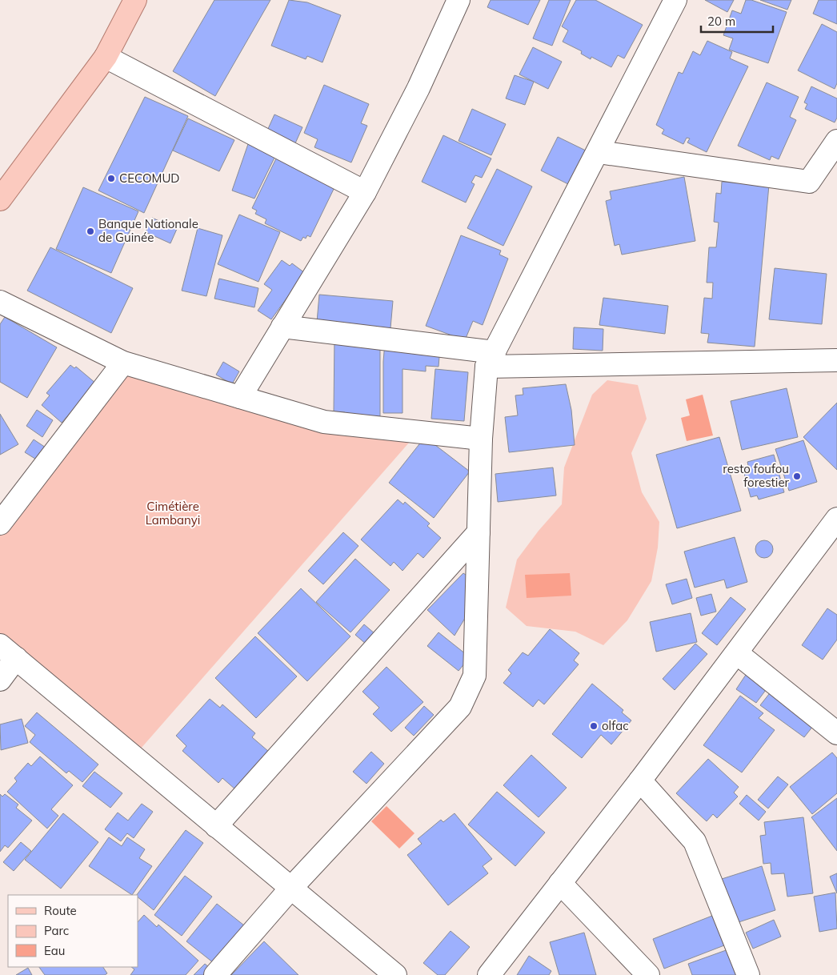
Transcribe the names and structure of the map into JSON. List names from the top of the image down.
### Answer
{
  "parks": ["Cimétière Lambanyi"],
  "places": [
    "CECOMUD",
    "Banque Nationale de Guinée",
    "resto foufou forestier",
    "olfac"
  ],
  "legend": ["Route", "Parc", "Eau"],
  "scale_bar": "20 m"
}
